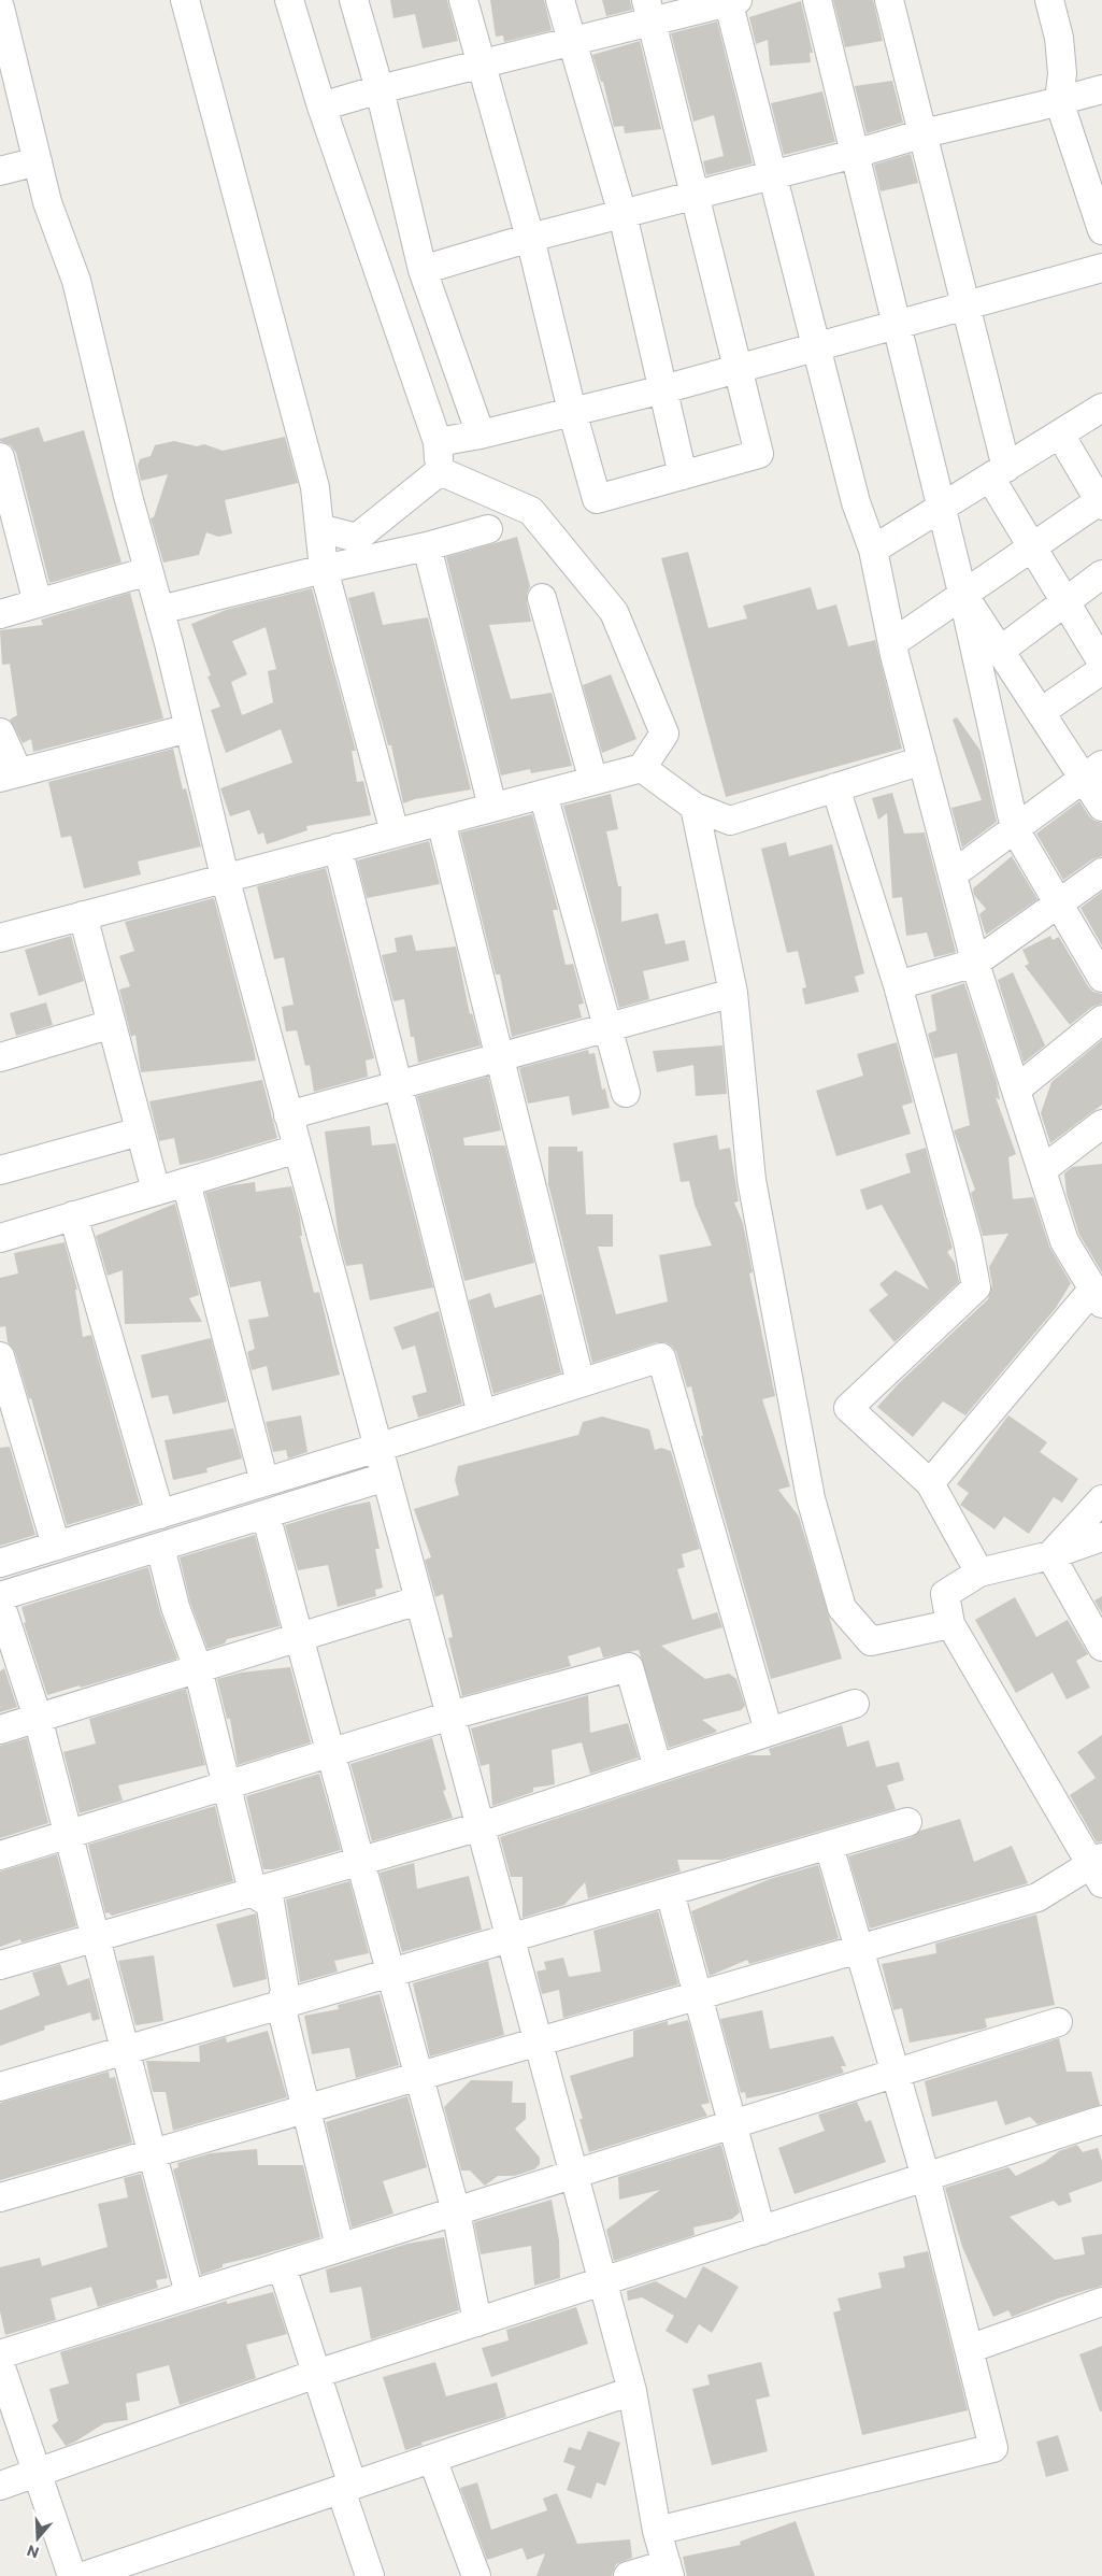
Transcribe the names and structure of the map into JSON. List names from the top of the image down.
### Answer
{
  "north": "bottom"
}
